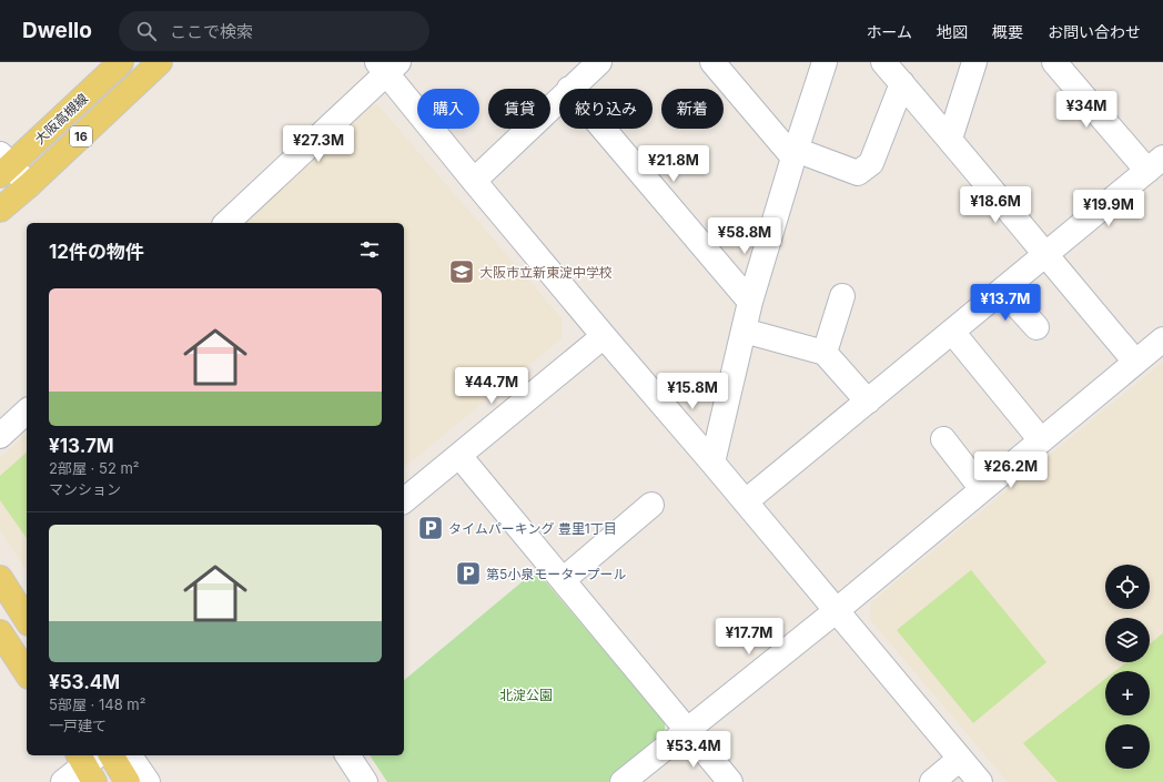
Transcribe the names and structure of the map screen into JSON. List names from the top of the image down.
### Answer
{
  "streets": {
    "main road": ["大阪高槻線", "16"]
  },
  "parks": ["北淀公園"],
  "places": {
    "school or university": ["大阪市立新東淀中学校"],
    "parking": ["タイムパーキング 豊里1丁目", "第5小泉モータープール"]
  },
  "page": {
    "header": "Dwello",
    "search": "ここで検索",
    "nav": [
      "ホーム",
      "地図",
      "概要",
      "お問い合わせ"
    ],
    "chip": [
      "購入",
      "賃貸",
      "絞り込み",
      "新着"
    ],
    "price": [
      "¥34M",
      "¥27.3M",
      "¥21.8M",
      "¥18.6M",
      "¥19.9M",
      "¥58.8M",
      "¥13.7M",
      "¥44.7M",
      "¥15.8M",
      "¥26.2M",
      "¥17.7M",
      "¥53.4M"
    ],
    "heading": "12件の物件",
    "list": [
      {
        "name": "¥13.7M",
        "note": "2部屋 · 52 m² · マンション"
      },
      {
        "name": "¥53.4M",
        "note": "5部屋 · 148 m² · 一戸建て"
      }
    ],
    "map_buttons": ["+", "−"]
  }
}
